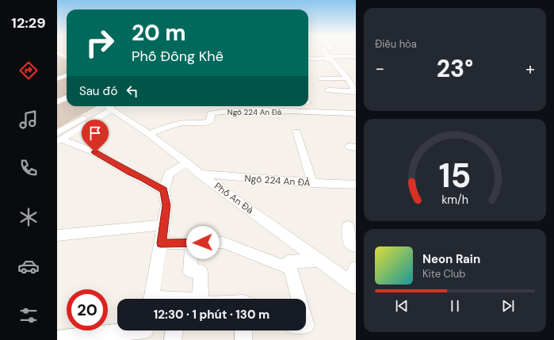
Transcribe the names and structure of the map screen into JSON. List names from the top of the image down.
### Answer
{
  "streets": {
    "street": ["Ngõ 224 An Đà", "Ngõ 224 An ĐÀ", "Phố An Đà"]
  },
  "crossings": [
    ["Ngõ 224 An Đà", "Phố An Đà"],
    ["Ngõ 224 An ĐÀ", "Phố An Đà"]
  ],
  "page": {
    "tabs": "12:29",
    "tile": "Điều hòa",
    "turn": ["20 m", "Phố Đông Khê"],
    "heat": ["−", "23°", "+"],
    "then": "Sau đó",
    "song": ["Neon Rain", "Kite Club"],
    "limit": "20",
    "trip": "12:30 · 1 phút · 130 m",
    "gauge": ["15", "km/h"]
  }
}
